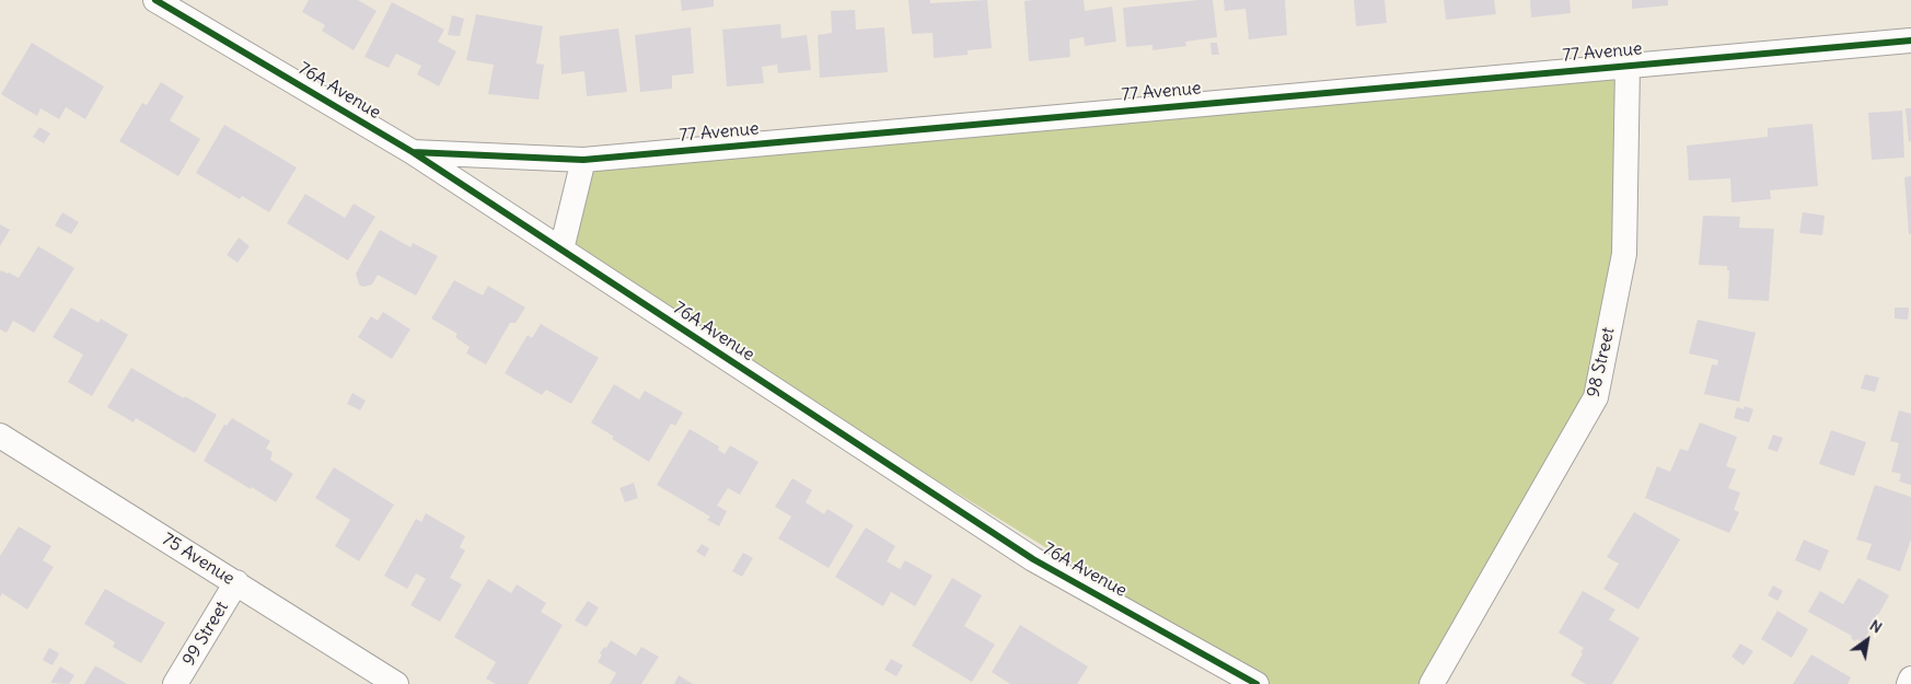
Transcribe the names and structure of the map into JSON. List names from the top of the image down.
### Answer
{
  "streets": {
    "street": [
      "77 Avenue",
      "76A Avenue",
      "98 Street",
      "75 Avenue",
      "99 Street"
    ]
  },
  "crossings": [
    ["77 Avenue", "76A Avenue"],
    ["77 Avenue", "98 Street"],
    ["75 Avenue", "99 Street"]
  ],
  "north": "top right"
}
